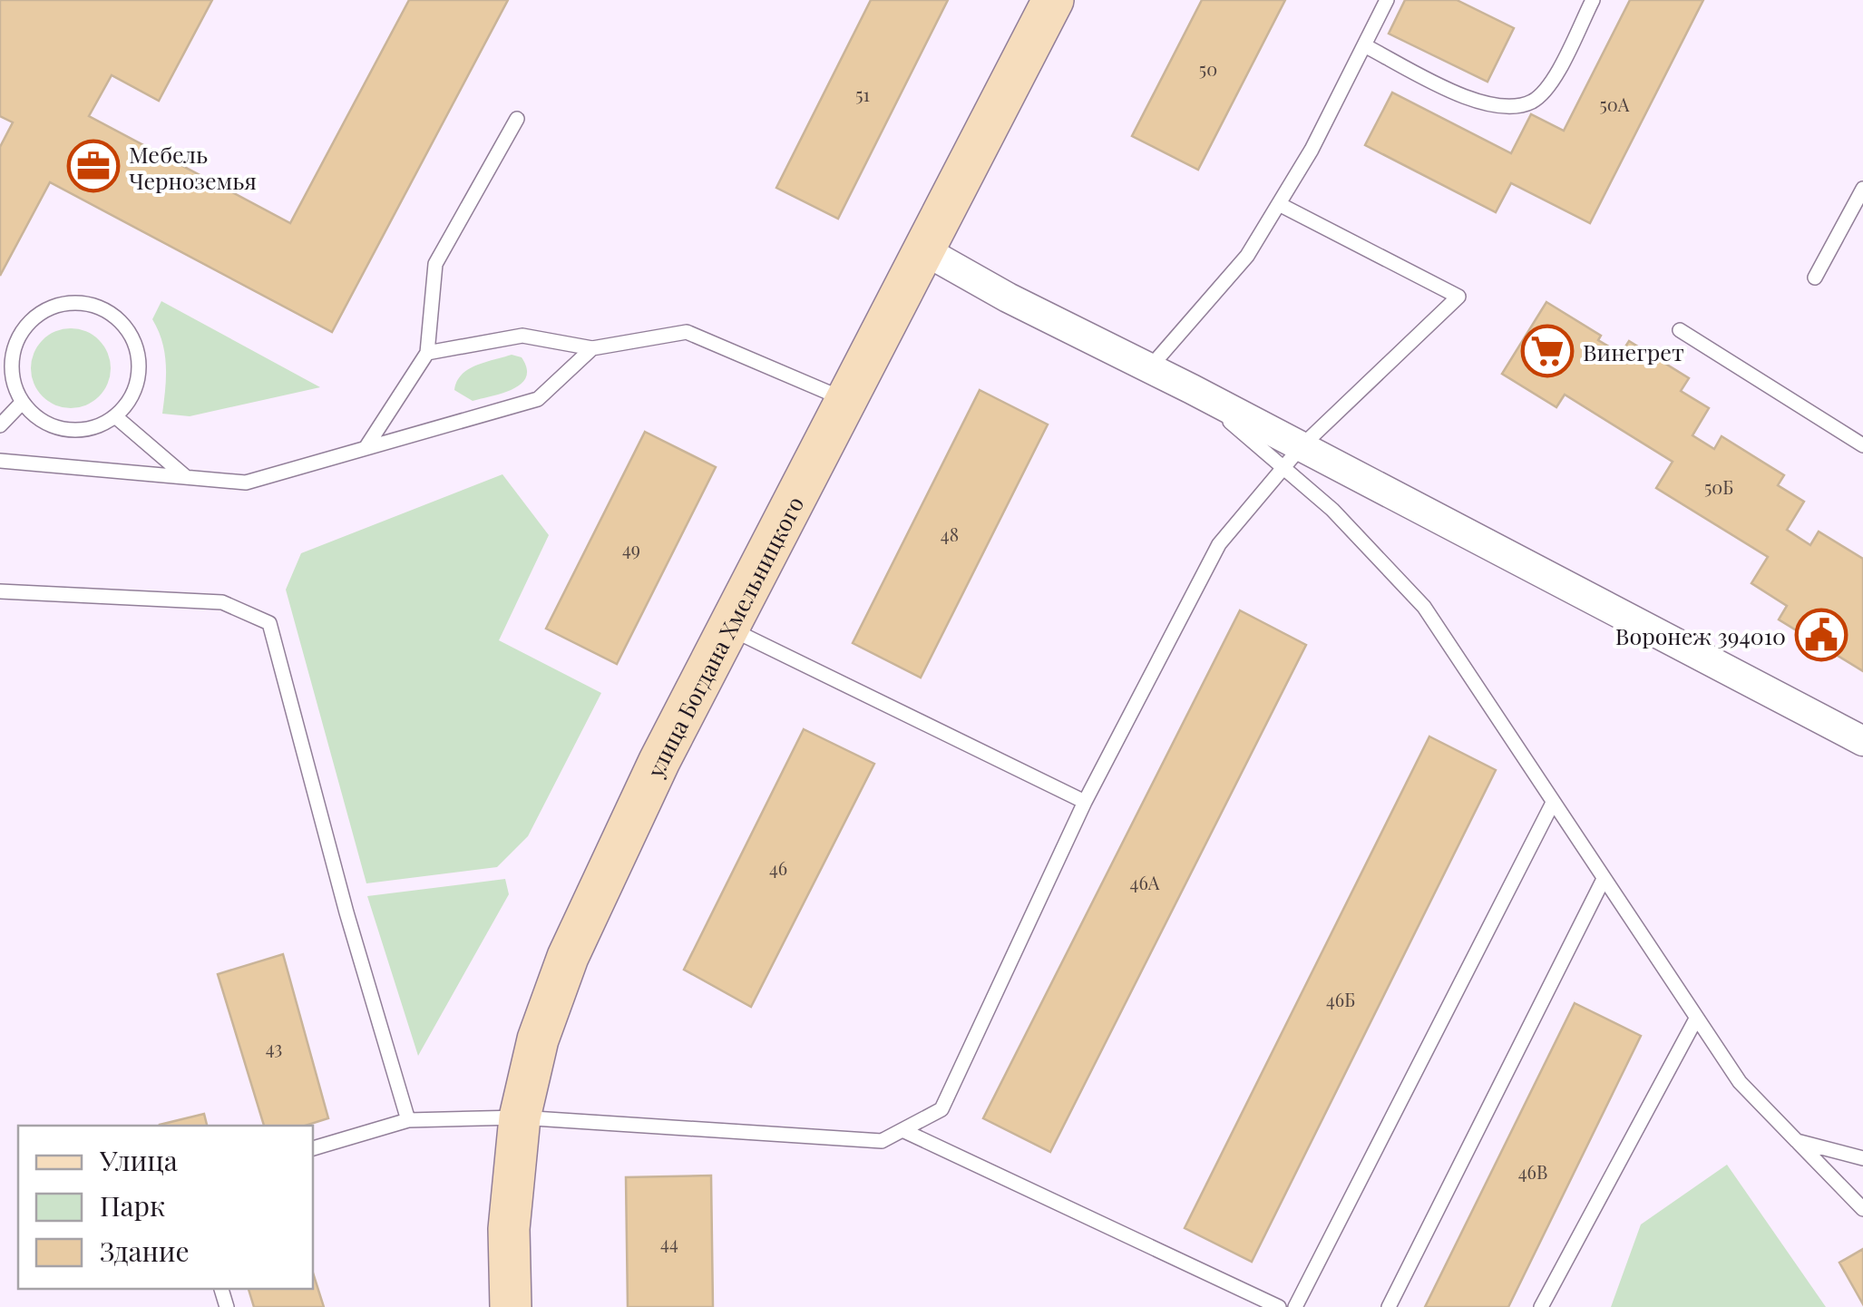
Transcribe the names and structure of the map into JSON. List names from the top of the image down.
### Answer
{
  "streets": {
    "main road": ["улица Богдана Хмельницкого"]
  },
  "places": {
    "office": ["Мебель Черноземья"],
    "supermarket": ["Винегрет"],
    "public building": ["Воронеж 394010"]
  },
  "house_numbers": [
    "50",
    "51",
    "50А",
    "50Б",
    "48",
    "49",
    "46",
    "46А",
    "46Б",
    "43",
    "46В",
    "44"
  ],
  "legend": ["Улица", "Парк", "Здание"]
}
